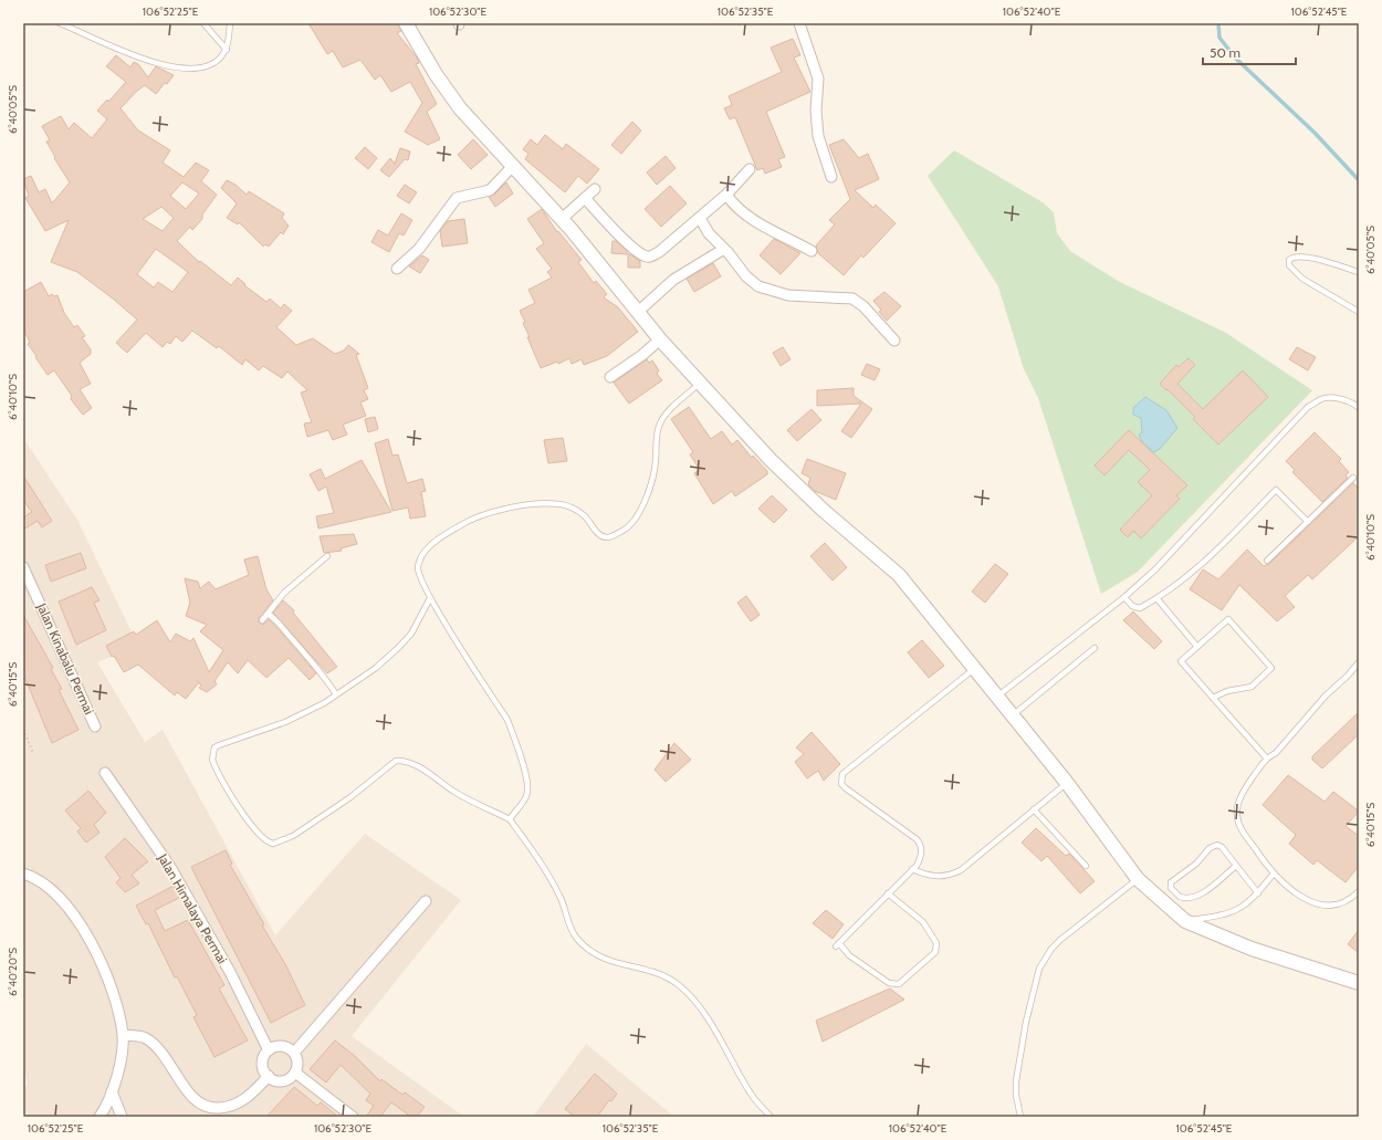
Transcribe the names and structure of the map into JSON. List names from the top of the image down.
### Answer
{
  "streets": {
    "street": ["Jalan Kinabalu Permai", "Jalan Himalaya Permai"]
  },
  "scale_bar": "50 m",
  "coordinates": [
    "106°52'25\"E",
    "106°52'30\"E",
    "106°52'35\"E",
    "106°52'40\"E",
    "106°52'45\"E",
    "6°40'05\"S",
    "6°40'10\"S",
    "6°40'15\"S",
    "6°40'20\"S"
  ]
}
